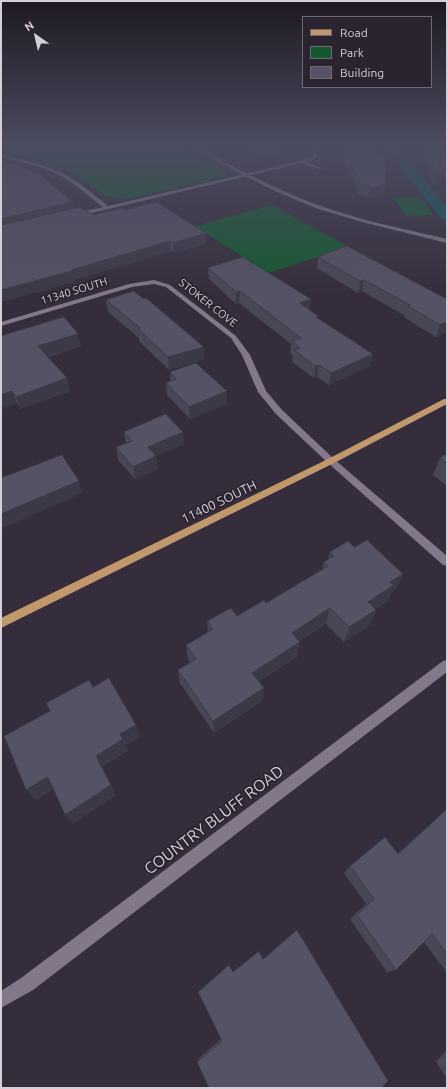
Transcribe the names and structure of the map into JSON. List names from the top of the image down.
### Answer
{
  "streets": {
    "main road": ["11400 SOUTH"],
    "street": ["11340 SOUTH", "STOKER COVE", "COUNTRY BLUFF ROAD"]
  },
  "crossings": [
    ["11340 SOUTH", "STOKER COVE"],
    ["STOKER COVE", "11400 SOUTH"]
  ],
  "legend": ["Road", "Park", "Building"],
  "north": "top left"
}
